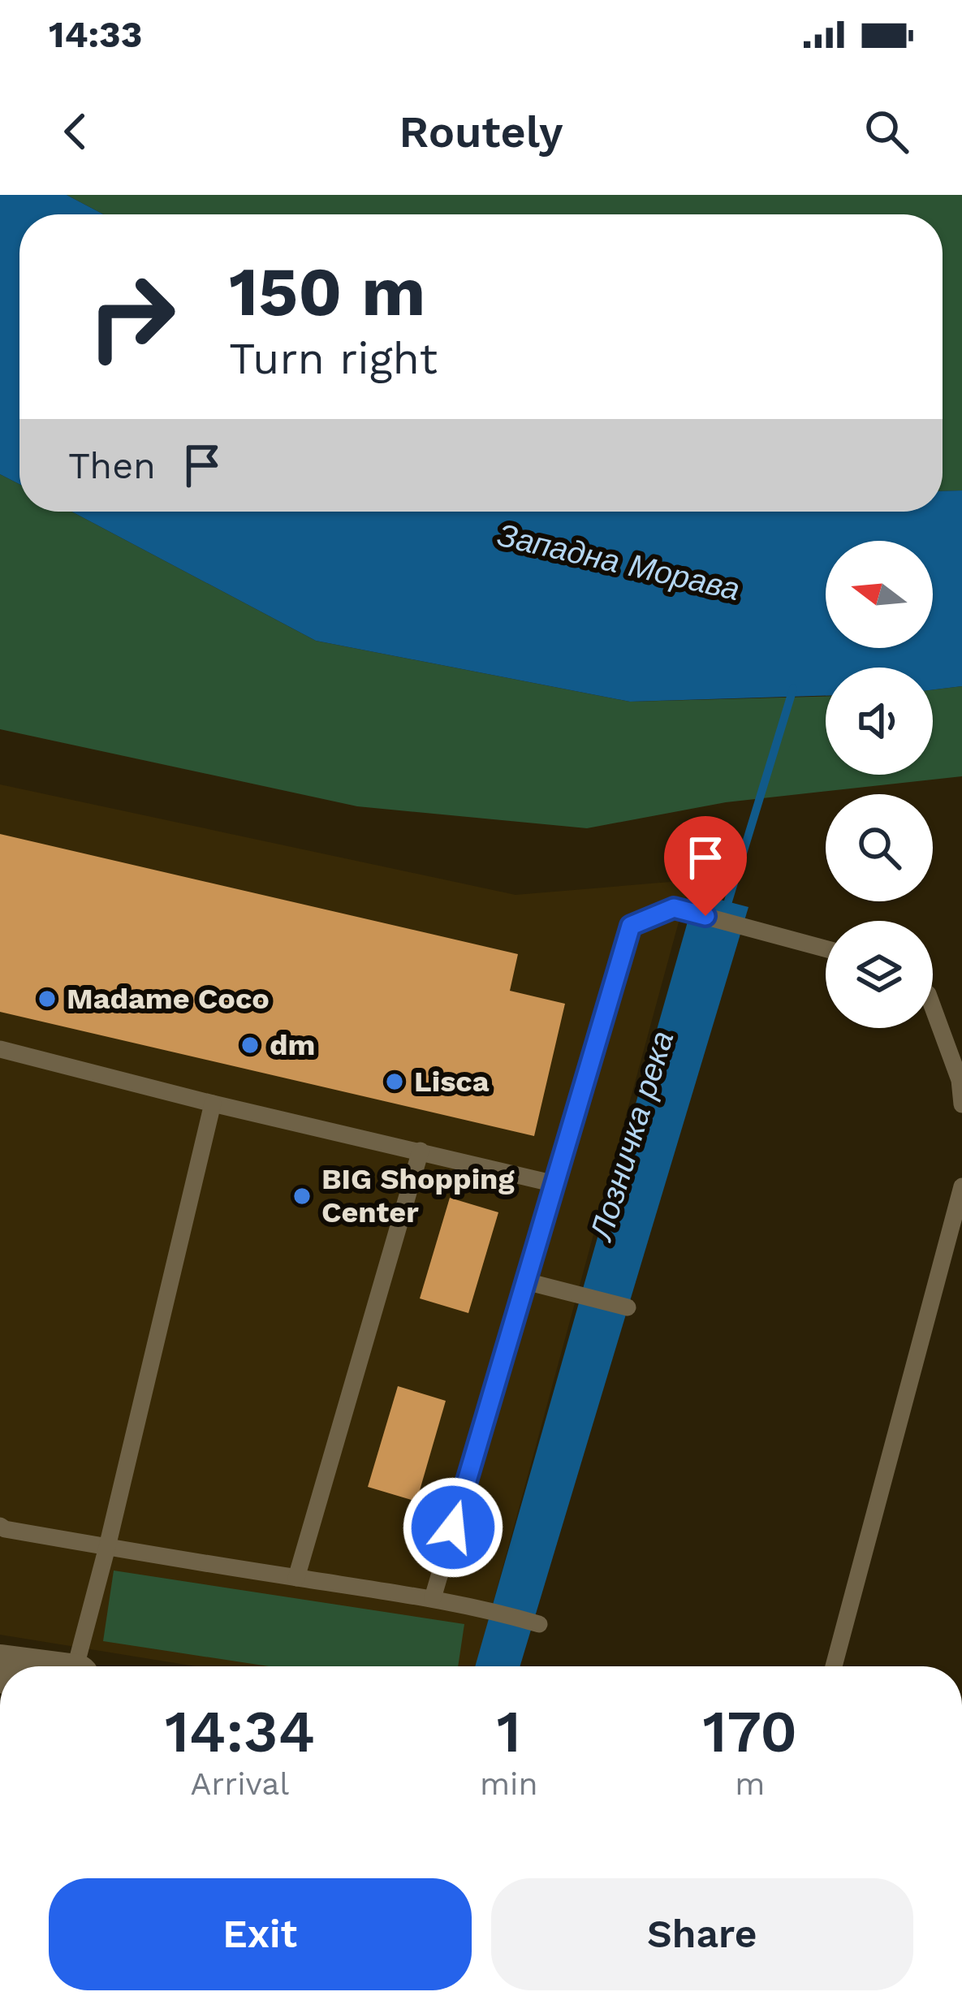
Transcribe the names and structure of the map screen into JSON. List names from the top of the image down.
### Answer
{
  "water": ["Западна Морава", "Лозничка река"],
  "places": [
    "Madame Coco",
    "dm",
    "Lisca",
    "BIG Shopping Center"
  ],
  "north": "left",
  "page": {
    "status": "14:33",
    "header": "Routely",
    "turn": ["150 m", "Turn right"],
    "then": "Then",
    "eta": [
      "14:34",
      "Arrival",
      "1",
      "min",
      "170",
      "m"
    ],
    "buttons": ["Exit", "Share"]
  }
}
